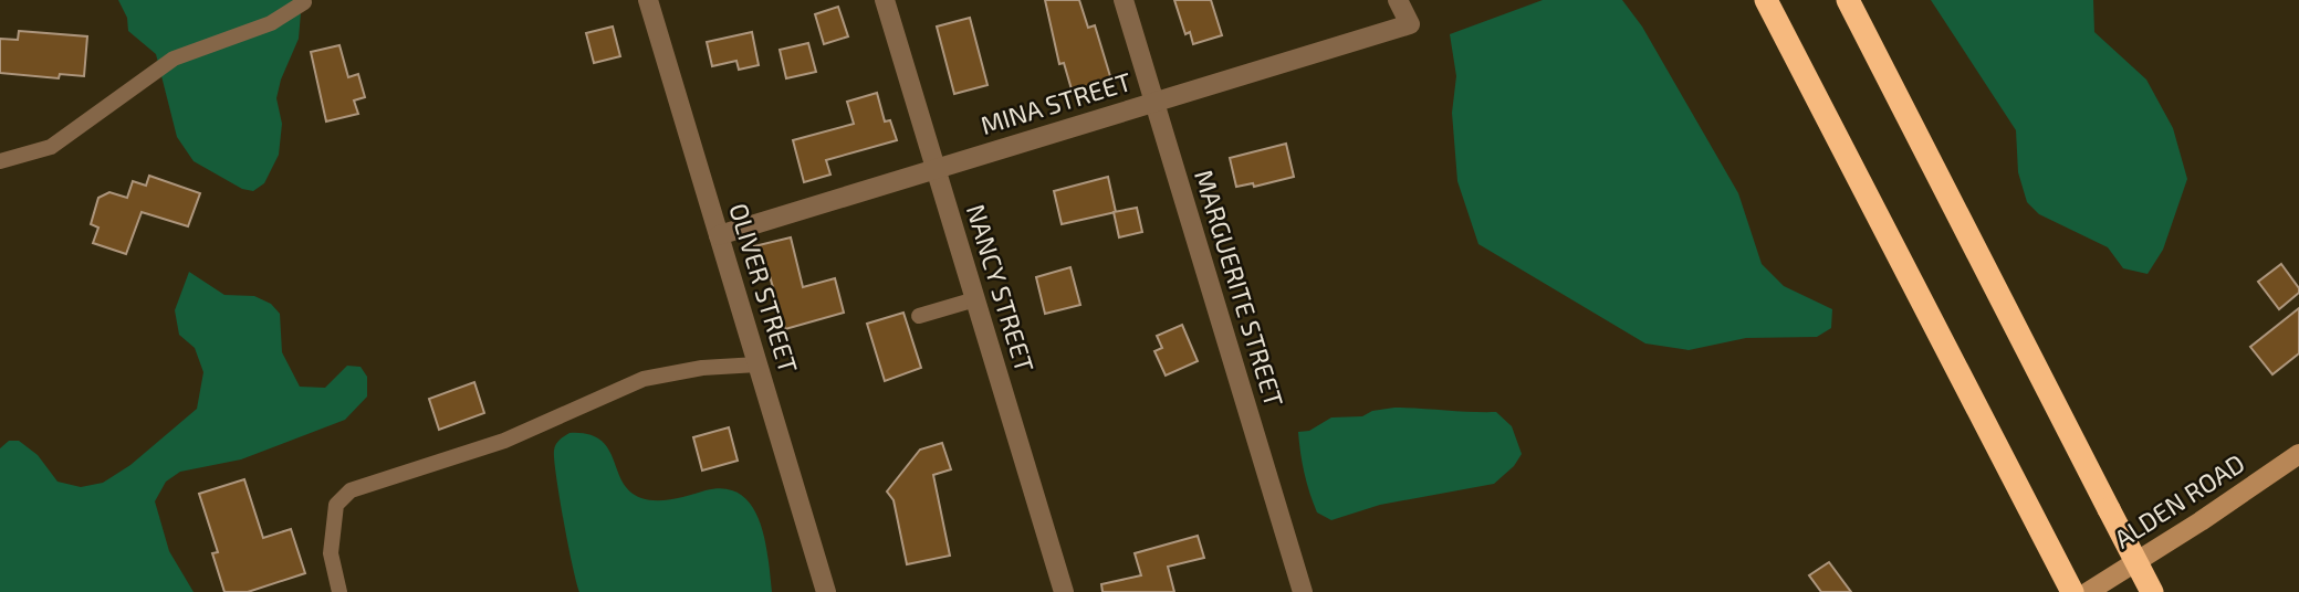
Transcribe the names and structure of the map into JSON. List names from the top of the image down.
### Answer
{
  "streets": {
    "main road": ["ALDEN ROAD"],
    "street": [
      "MINA STREET",
      "OLIVER STREET",
      "NANCY STREET",
      "MARGUERITE STREET"
    ]
  },
  "crossings": [
    ["MINA STREET", "OLIVER STREET"],
    ["MINA STREET", "NANCY STREET"],
    ["MINA STREET", "MARGUERITE STREET"]
  ]
}
